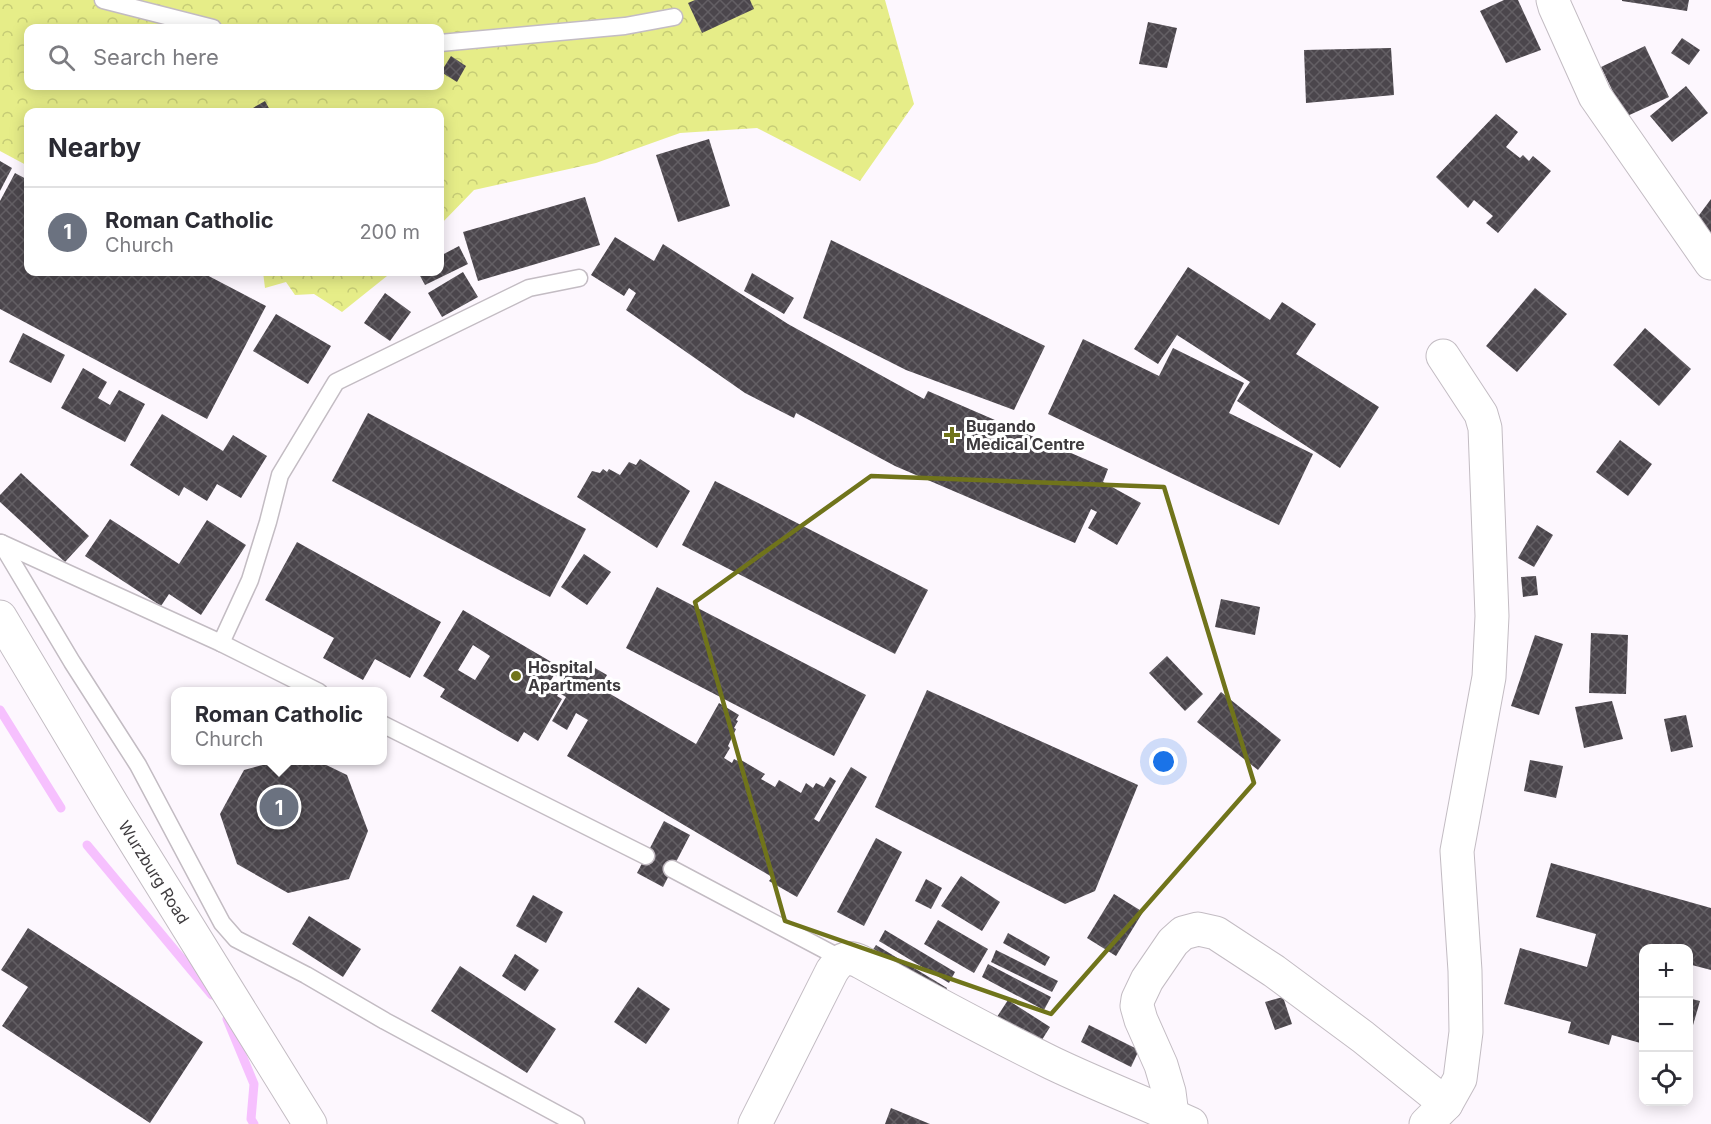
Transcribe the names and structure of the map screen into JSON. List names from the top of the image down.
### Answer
{
  "streets": {
    "street": ["Wurzburg Road"]
  },
  "places": {
    "health": ["Bugando Medical Centre"],
    "other": ["Hospital Apartments"]
  },
  "page": {
    "search": "Search here",
    "heading": "Nearby",
    "list": [
      {
        "mark": "1",
        "name": "Roman Catholic",
        "note": "Church",
        "value": "200 m"
      }
    ],
    "popup": ["Roman Catholic", "Church"],
    "pins": "1",
    "map_buttons": ["+", "−"]
  }
}
